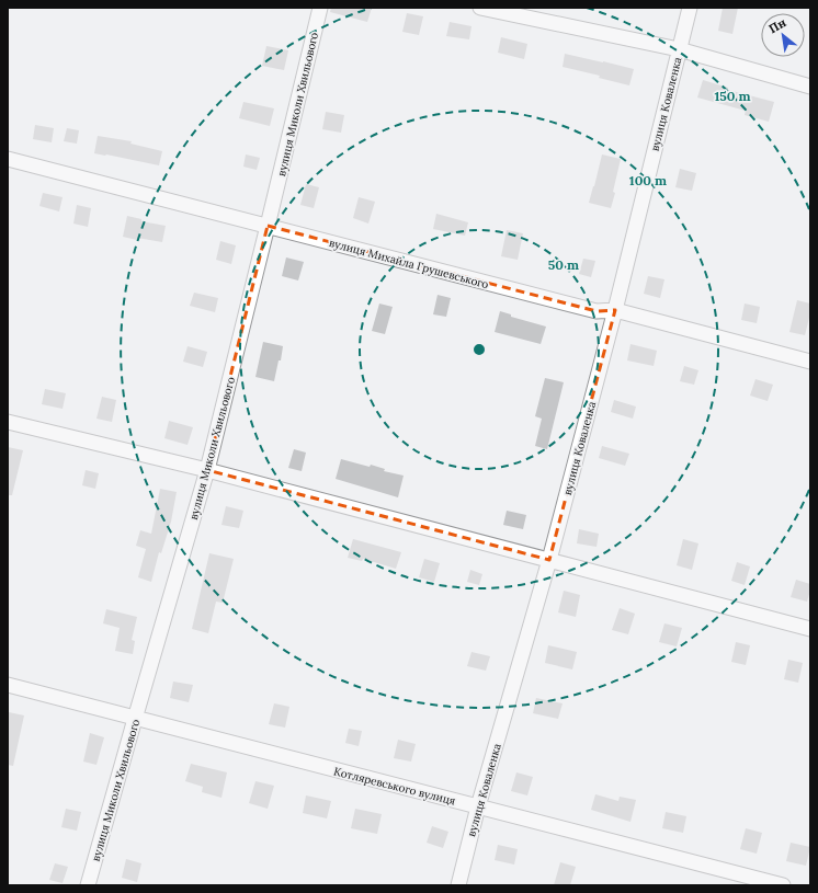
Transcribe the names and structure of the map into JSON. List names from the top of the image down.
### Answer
{
  "streets": {
    "street": [
      "вулиця Миколи Хвильового",
      "вулиця Коваленка",
      "вулиця Михайла Грушевського",
      "Котляревського вулиця"
    ]
  },
  "crossings": [
    ["вулиця Миколи Хвильового", "вулиця Михайла Грушевського"],
    ["вулиця Миколи Хвильового", "Котляревського вулиця"],
    ["вулиця Коваленка", "вулиця Михайла Грушевського"],
    ["вулиця Коваленка", "Котляревського вулиця"]
  ],
  "north": "top left",
  "rings": ["150 m", "100 m", "50 m"]
}
